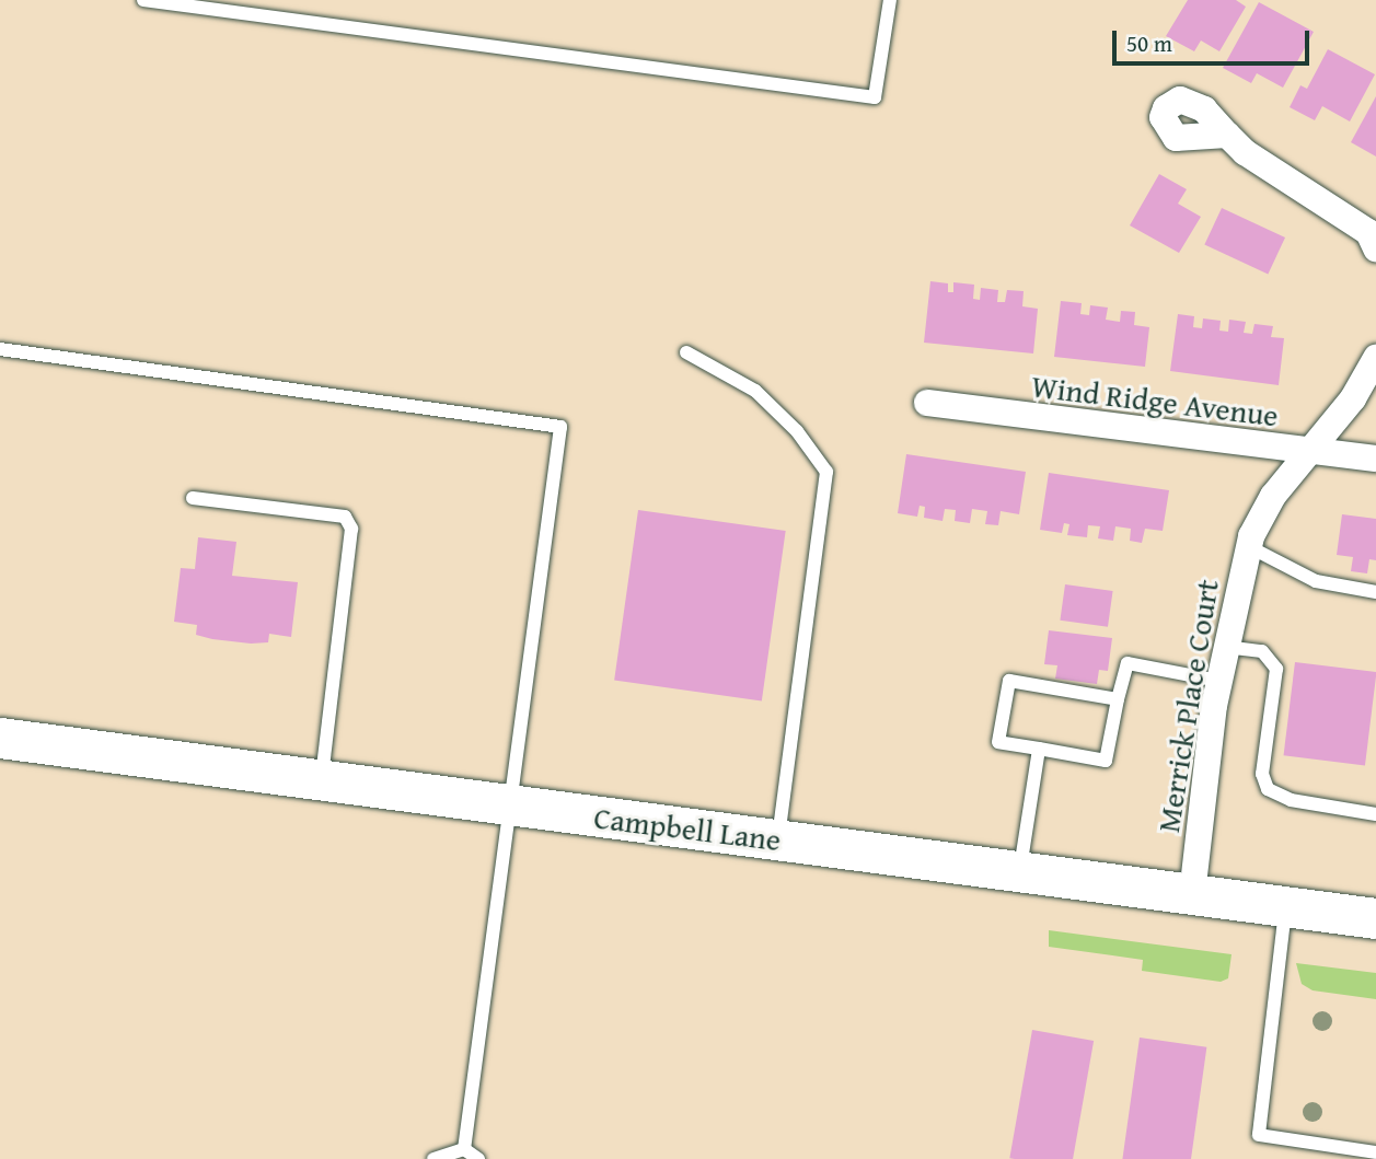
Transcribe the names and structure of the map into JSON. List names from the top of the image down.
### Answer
{
  "streets": {
    "main road": ["Campbell Lane"],
    "street": ["Wind Ridge Avenue", "Merrick Place Court"]
  },
  "crossings": [
    ["Wind Ridge Avenue", "Merrick Place Court"],
    ["Merrick Place Court", "Campbell Lane"]
  ],
  "scale_bar": "50 m"
}
